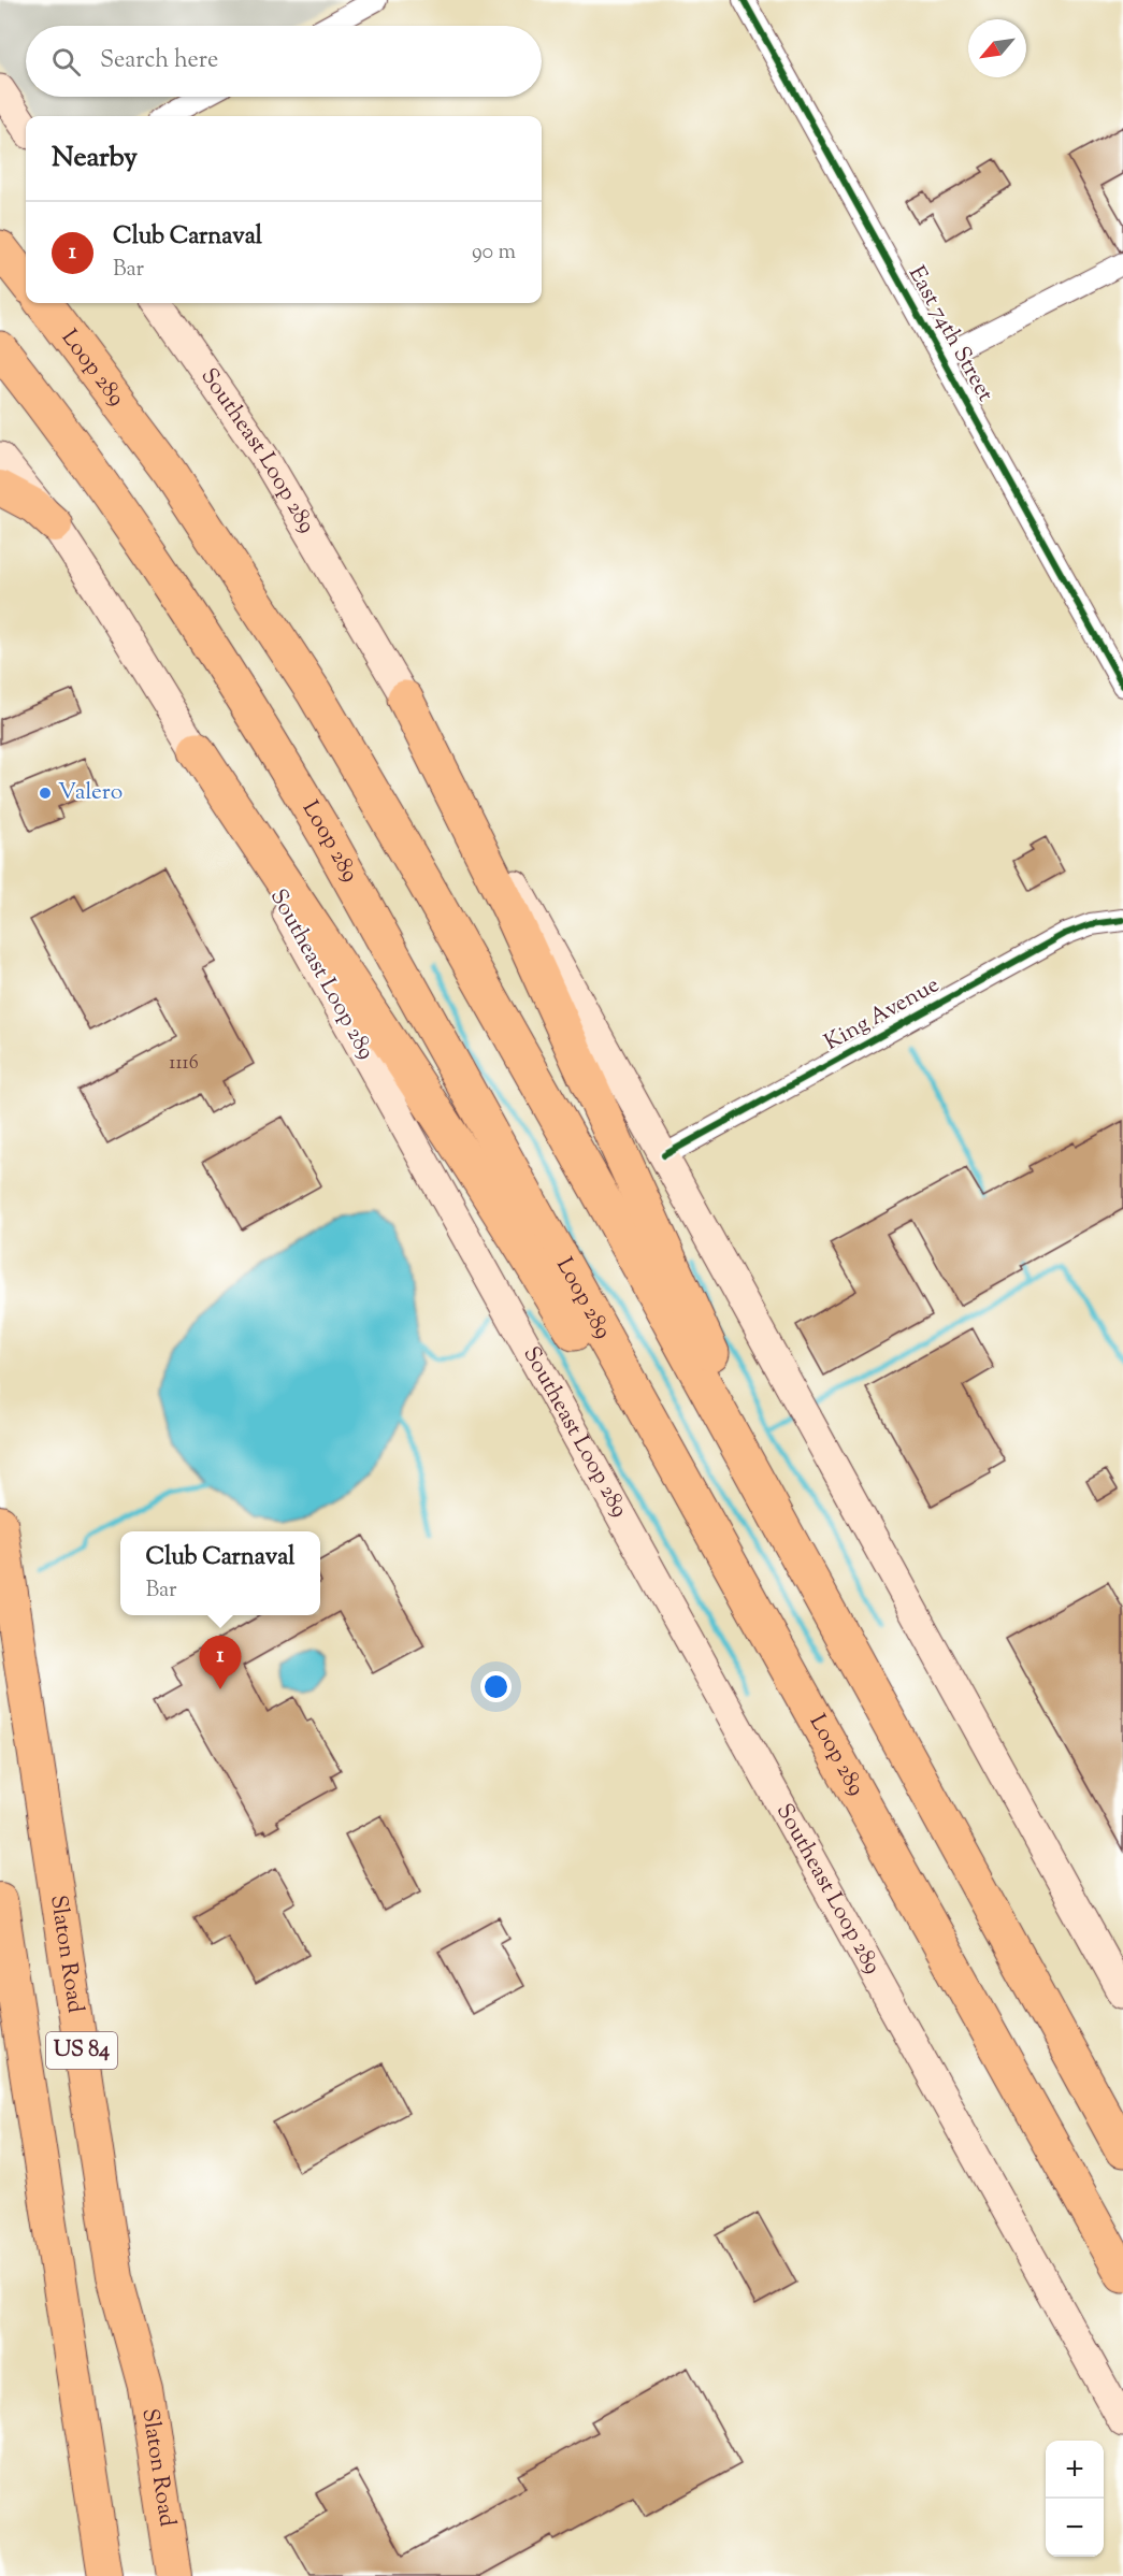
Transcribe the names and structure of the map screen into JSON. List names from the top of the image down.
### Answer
{
  "streets": {
    "highway": ["Loop 289", "Slaton Road", "US 84"],
    "main road": ["Southeast Loop 289"],
    "street": ["East 74th Street", "King Avenue"]
  },
  "crossings": [
    ["Southeast Loop 289", "King Avenue"]
  ],
  "places": ["Valero"],
  "house_numbers": ["1116"],
  "north": "bottom left",
  "page": {
    "search": "Search here",
    "heading": "Nearby",
    "list": [
      {
        "mark": "1",
        "name": "Club Carnaval",
        "note": "Bar",
        "value": "90 m"
      }
    ],
    "popup": ["Club Carnaval", "Bar"],
    "pins": "1",
    "map_buttons": ["+", "−"]
  }
}
